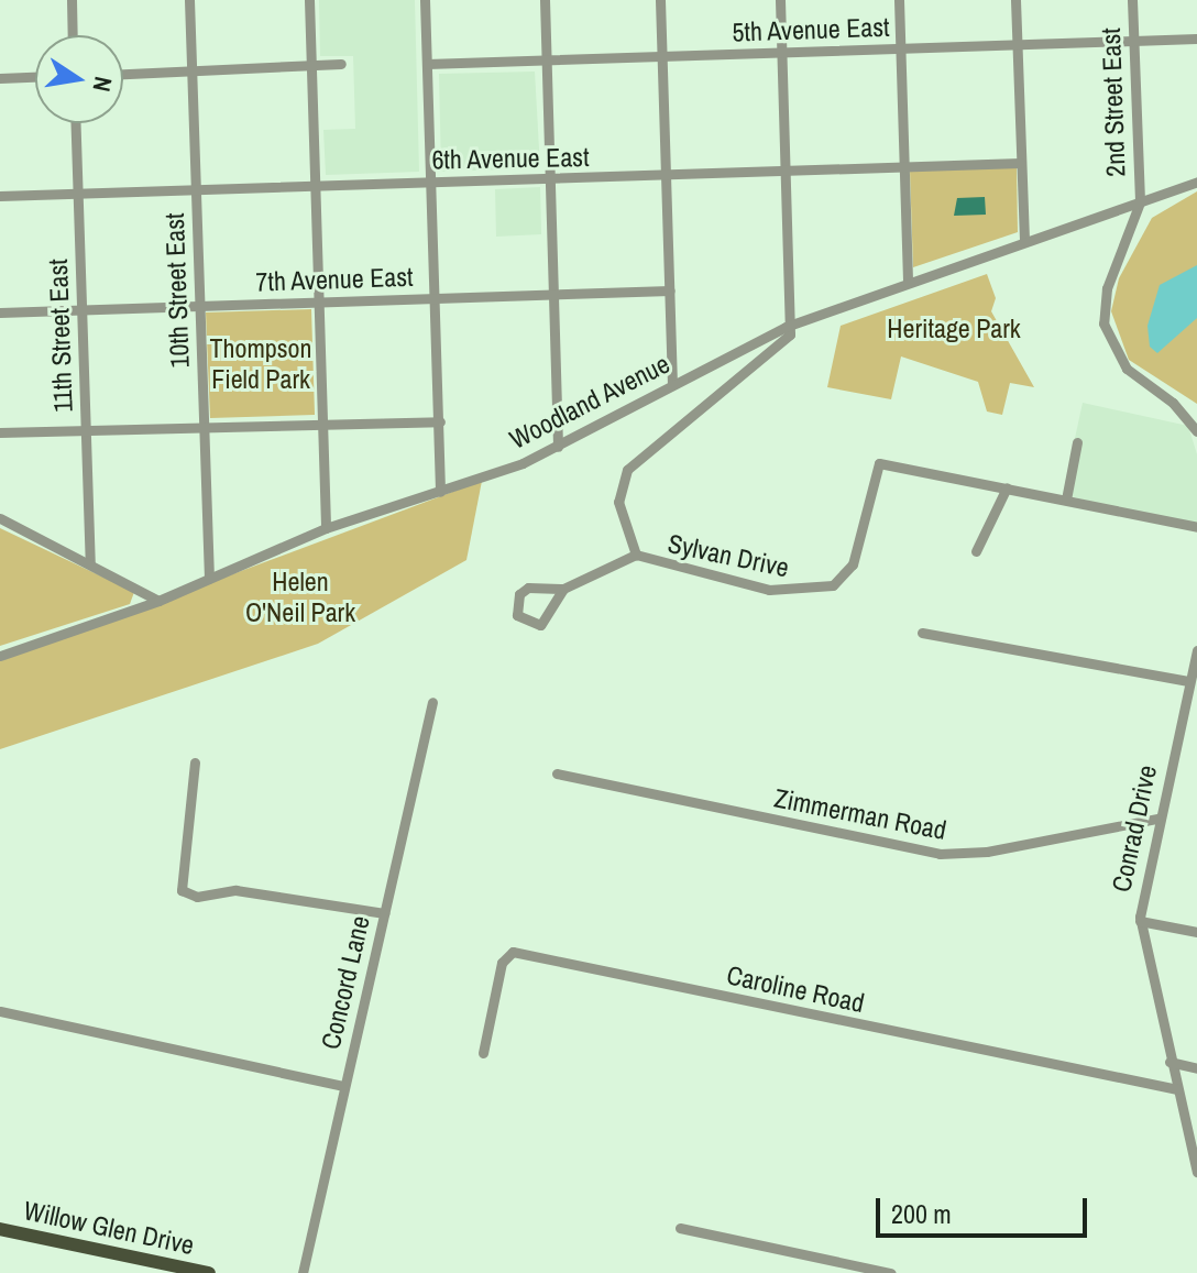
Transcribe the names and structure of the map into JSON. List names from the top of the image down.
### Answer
{
  "streets": {
    "main road": ["Willow Glen Drive"],
    "street": [
      "5th Avenue East",
      "2nd Street East",
      "6th Avenue East",
      "7th Avenue East",
      "10th Street East",
      "11th Street East",
      "Woodland Avenue",
      "Sylvan Drive",
      "Zimmerman Road",
      "Conrad Drive",
      "Concord Lane",
      "Caroline Road"
    ]
  },
  "crossings": [
    ["5th Avenue East", "2nd Street East"],
    ["2nd Street East", "Woodland Avenue"],
    ["6th Avenue East", "10th Street East"],
    ["6th Avenue East", "11th Street East"],
    ["7th Avenue East", "10th Street East"],
    ["7th Avenue East", "11th Street East"],
    ["10th Street East", "Woodland Avenue"],
    ["Woodland Avenue", "Sylvan Drive"],
    ["Zimmerman Road", "Conrad Drive"],
    ["Conrad Drive", "Caroline Road"]
  ],
  "parks": ["Heritage Park", "Thompson Field Park", "Helen O'Neil Park"],
  "scale_bar": "200 m",
  "north": "right"
}
